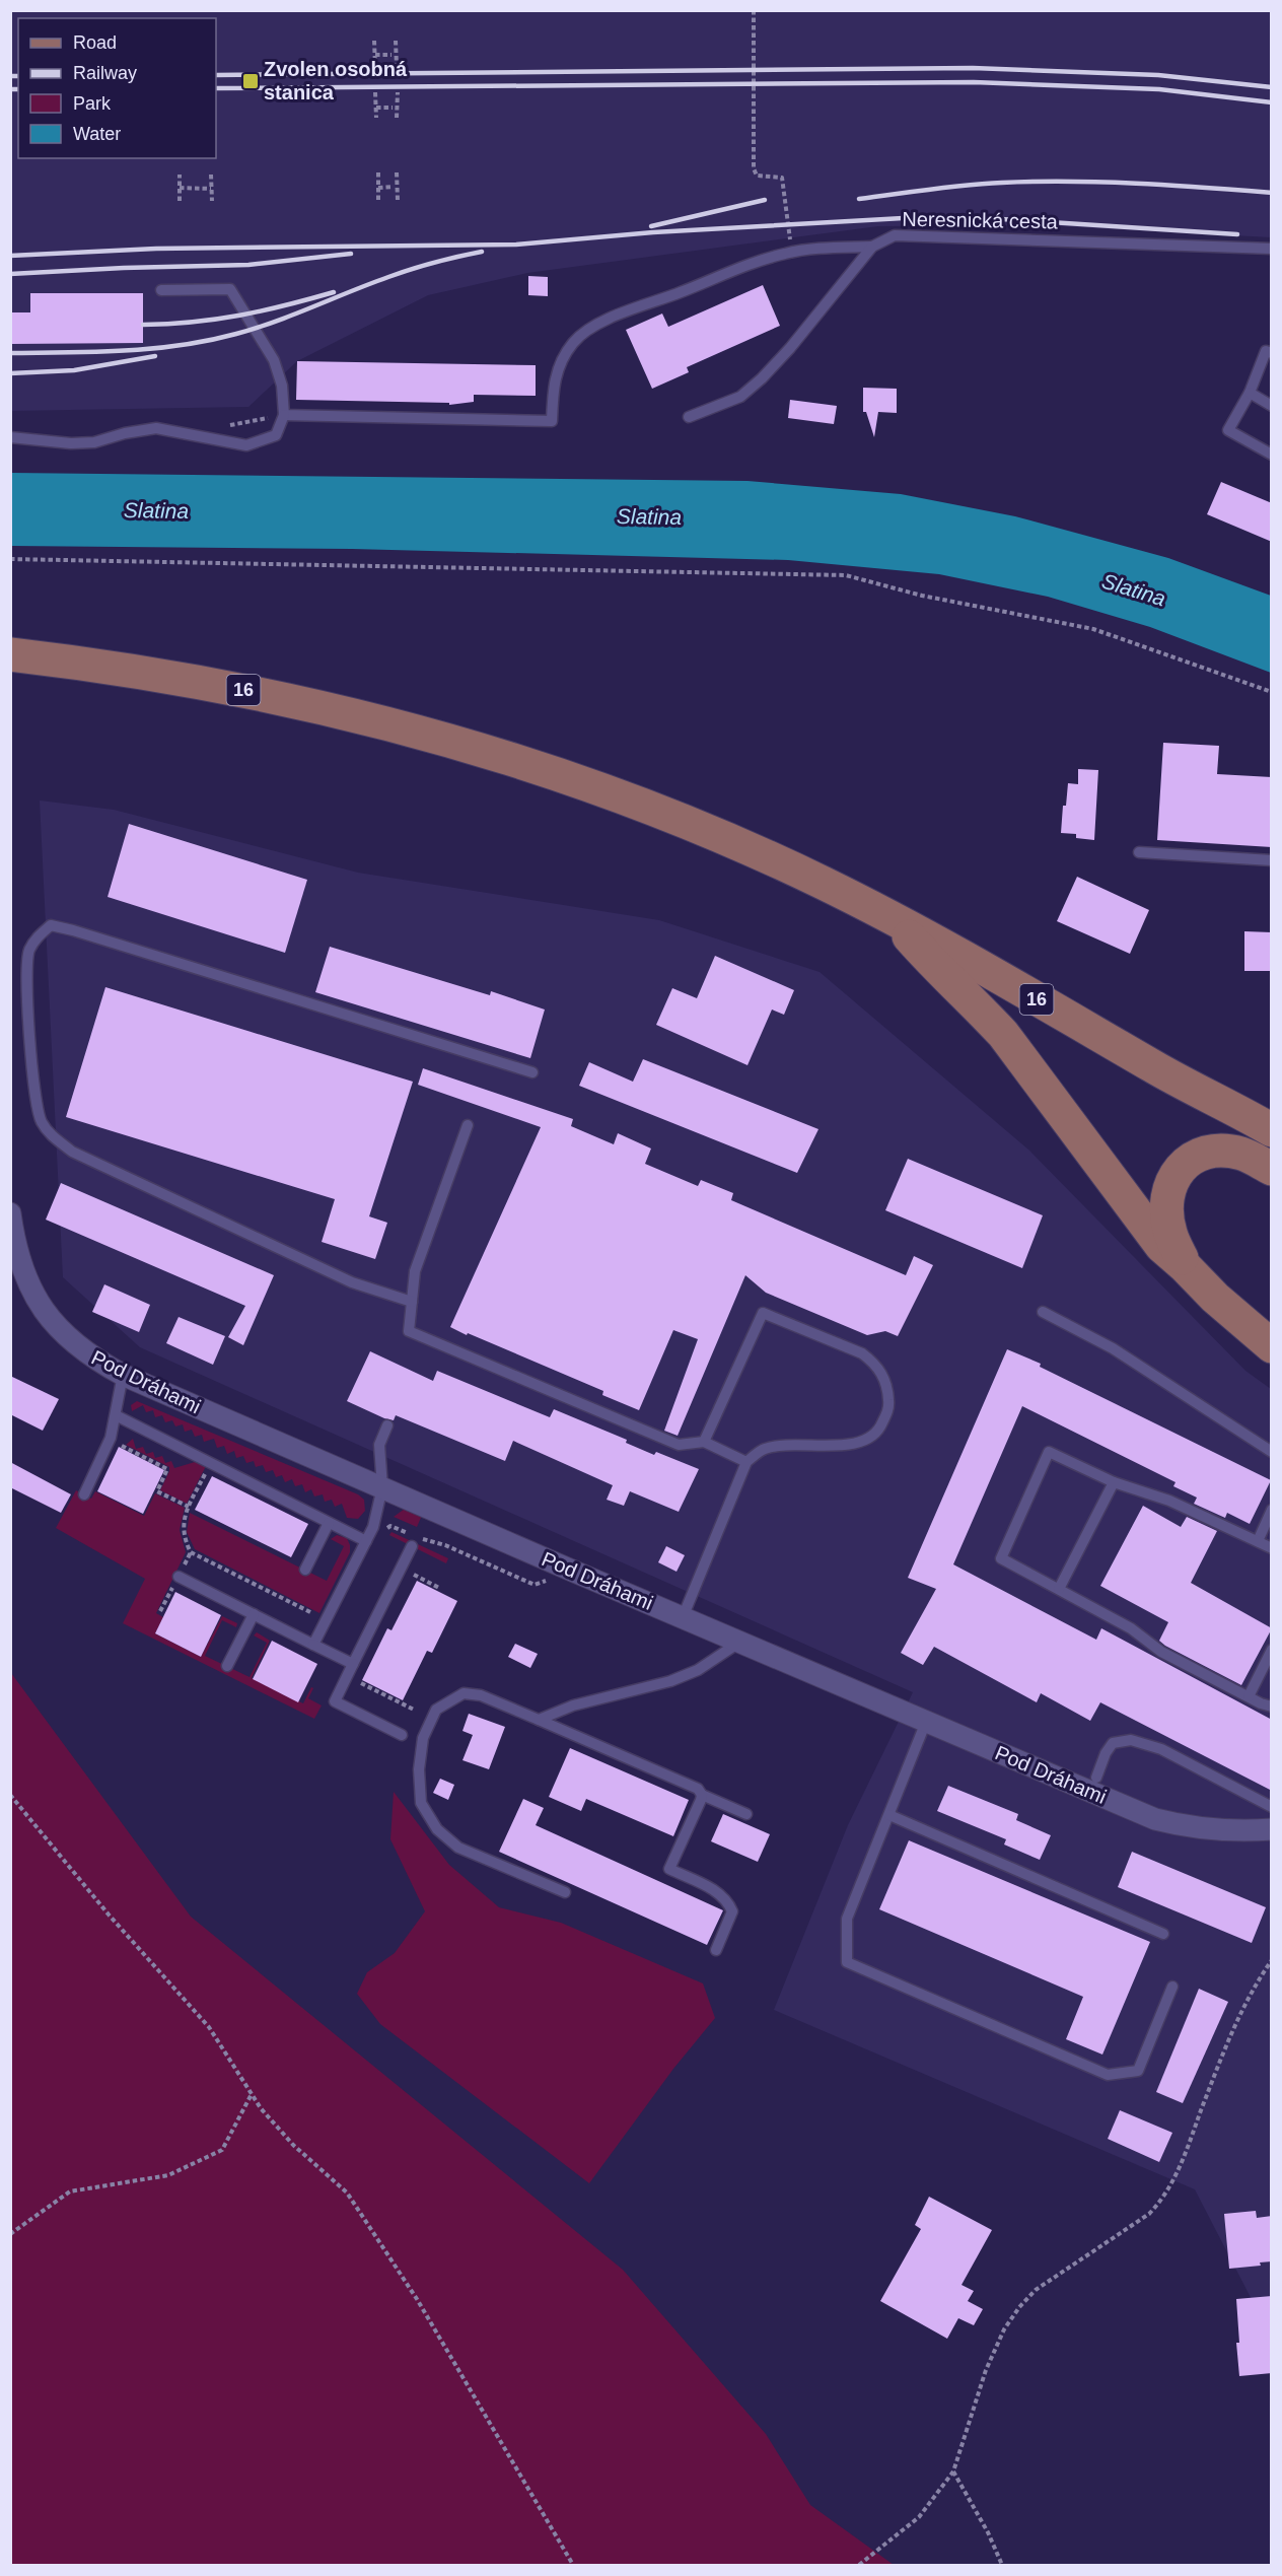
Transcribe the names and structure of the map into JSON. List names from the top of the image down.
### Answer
{
  "streets": {
    "main road": ["16"],
    "street": ["Pod Dráhami"],
    "lane": ["Neresnická cesta"]
  },
  "water": ["Slatina"],
  "places": {
    "transit": ["Zvolen osobná stanica"]
  },
  "legend": [
    "Road",
    "Railway",
    "Park",
    "Water"
  ]
}
